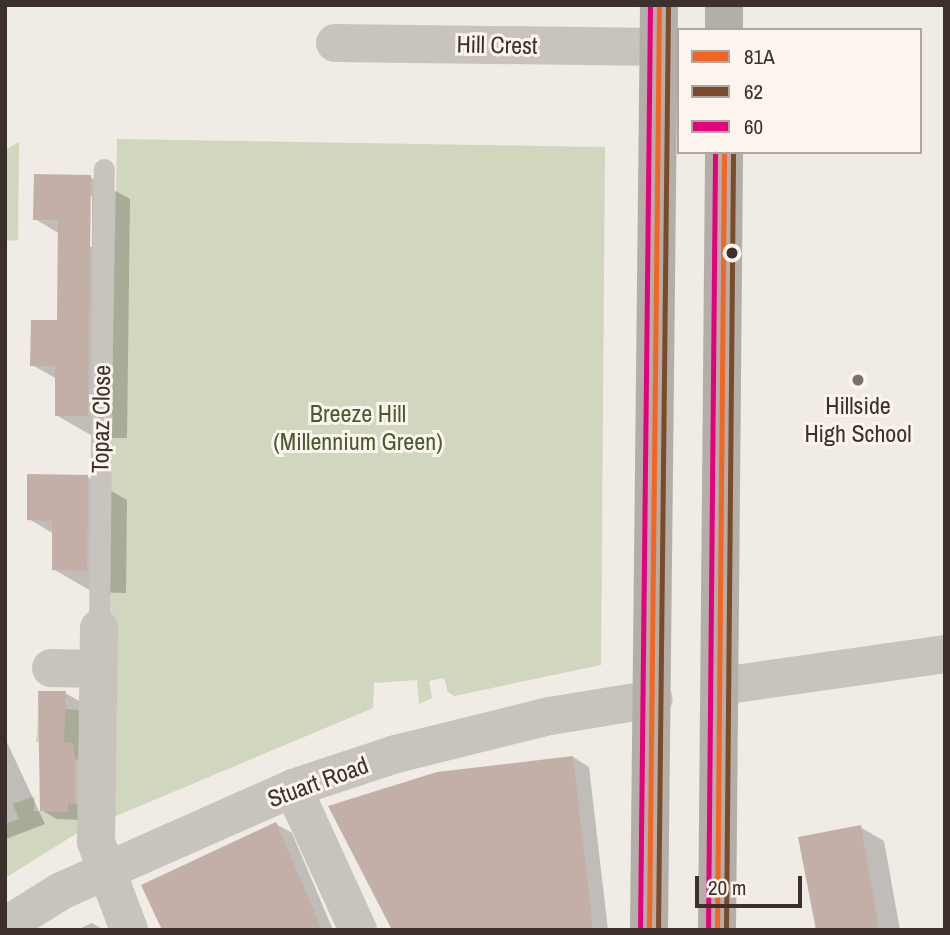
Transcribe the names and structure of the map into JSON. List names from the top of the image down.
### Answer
{
  "streets": {
    "street": ["Hill Crest", "Topaz Close", "Stuart Road"]
  },
  "crossings": [
    ["Topaz Close", "Stuart Road"]
  ],
  "parks": ["Breeze Hill (Millennium Green)"],
  "places": ["Hillside High School"],
  "lines": ["transit line 81A", "transit line 62", "transit line 60"],
  "legend": ["81A", "62", "60"],
  "scale_bar": "20 m"
}
